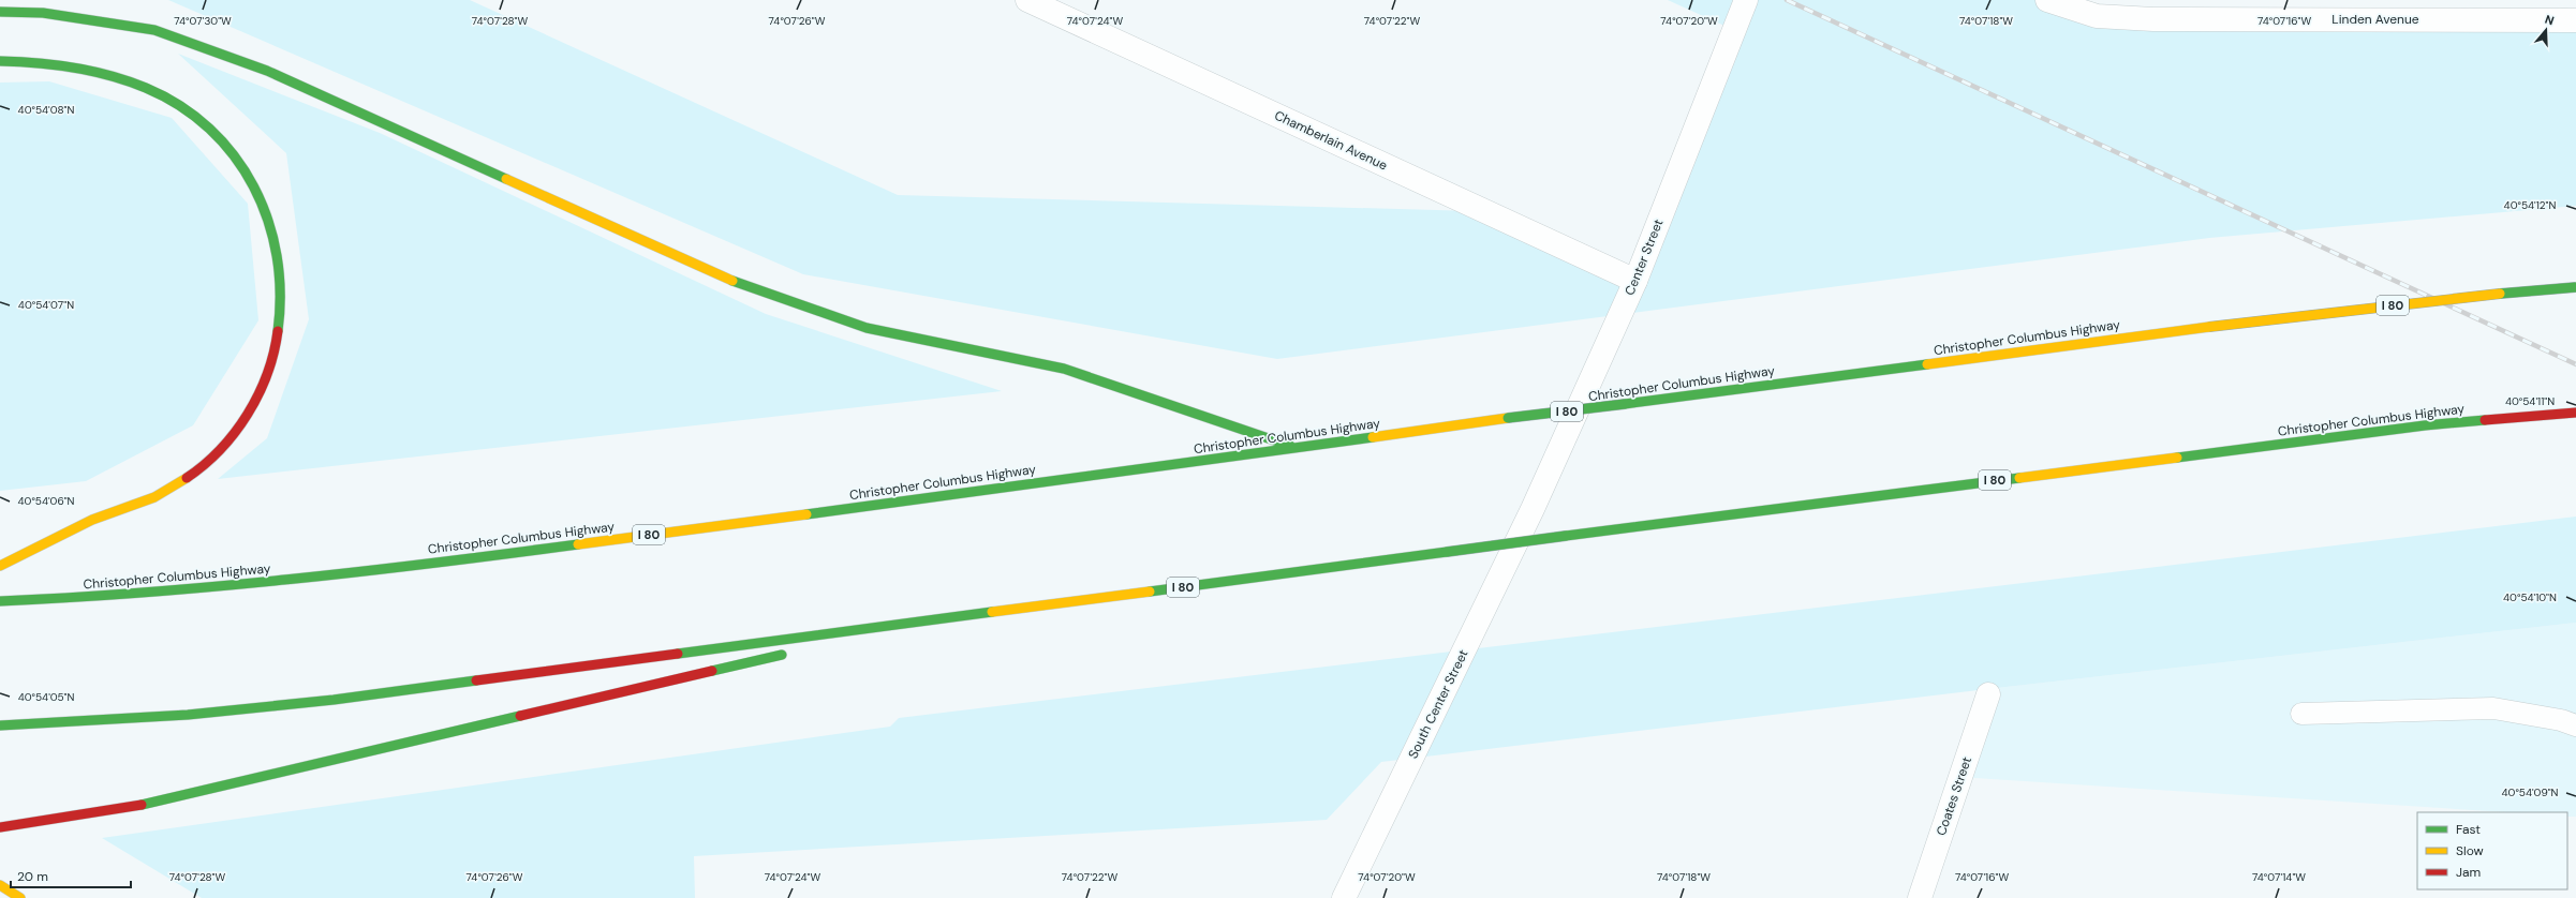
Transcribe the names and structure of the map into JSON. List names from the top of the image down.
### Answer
{
  "streets": {
    "main road": ["I 80", "Christopher Columbus Highway"],
    "street": [
      "Linden Avenue",
      "Chamberlain Avenue",
      "Center Street",
      "South Center Street",
      "Coates Street"
    ]
  },
  "crossings": [
    ["Chamberlain Avenue", "Center Street"],
    ["Center Street", "South Center Street"]
  ],
  "legend": ["Fast", "Slow", "Jam"],
  "scale_bar": "20 m",
  "north": "top",
  "coordinates": [
    "74°07'30\"W",
    "74°07'20\"W",
    "74°07'28\"W",
    "74°07'26\"W",
    "74°07'24\"W",
    "74°07'22\"W",
    "74°07'18\"W",
    "74°07'16\"W",
    "40°54'08\"N",
    "40°54'12\"N",
    "40°54'07\"N",
    "40°54'11\"N",
    "40°54'06\"N",
    "40°54'10\"N",
    "40°54'05\"N",
    "40°54'09\"N",
    "74°07'14\"W"
  ]
}
